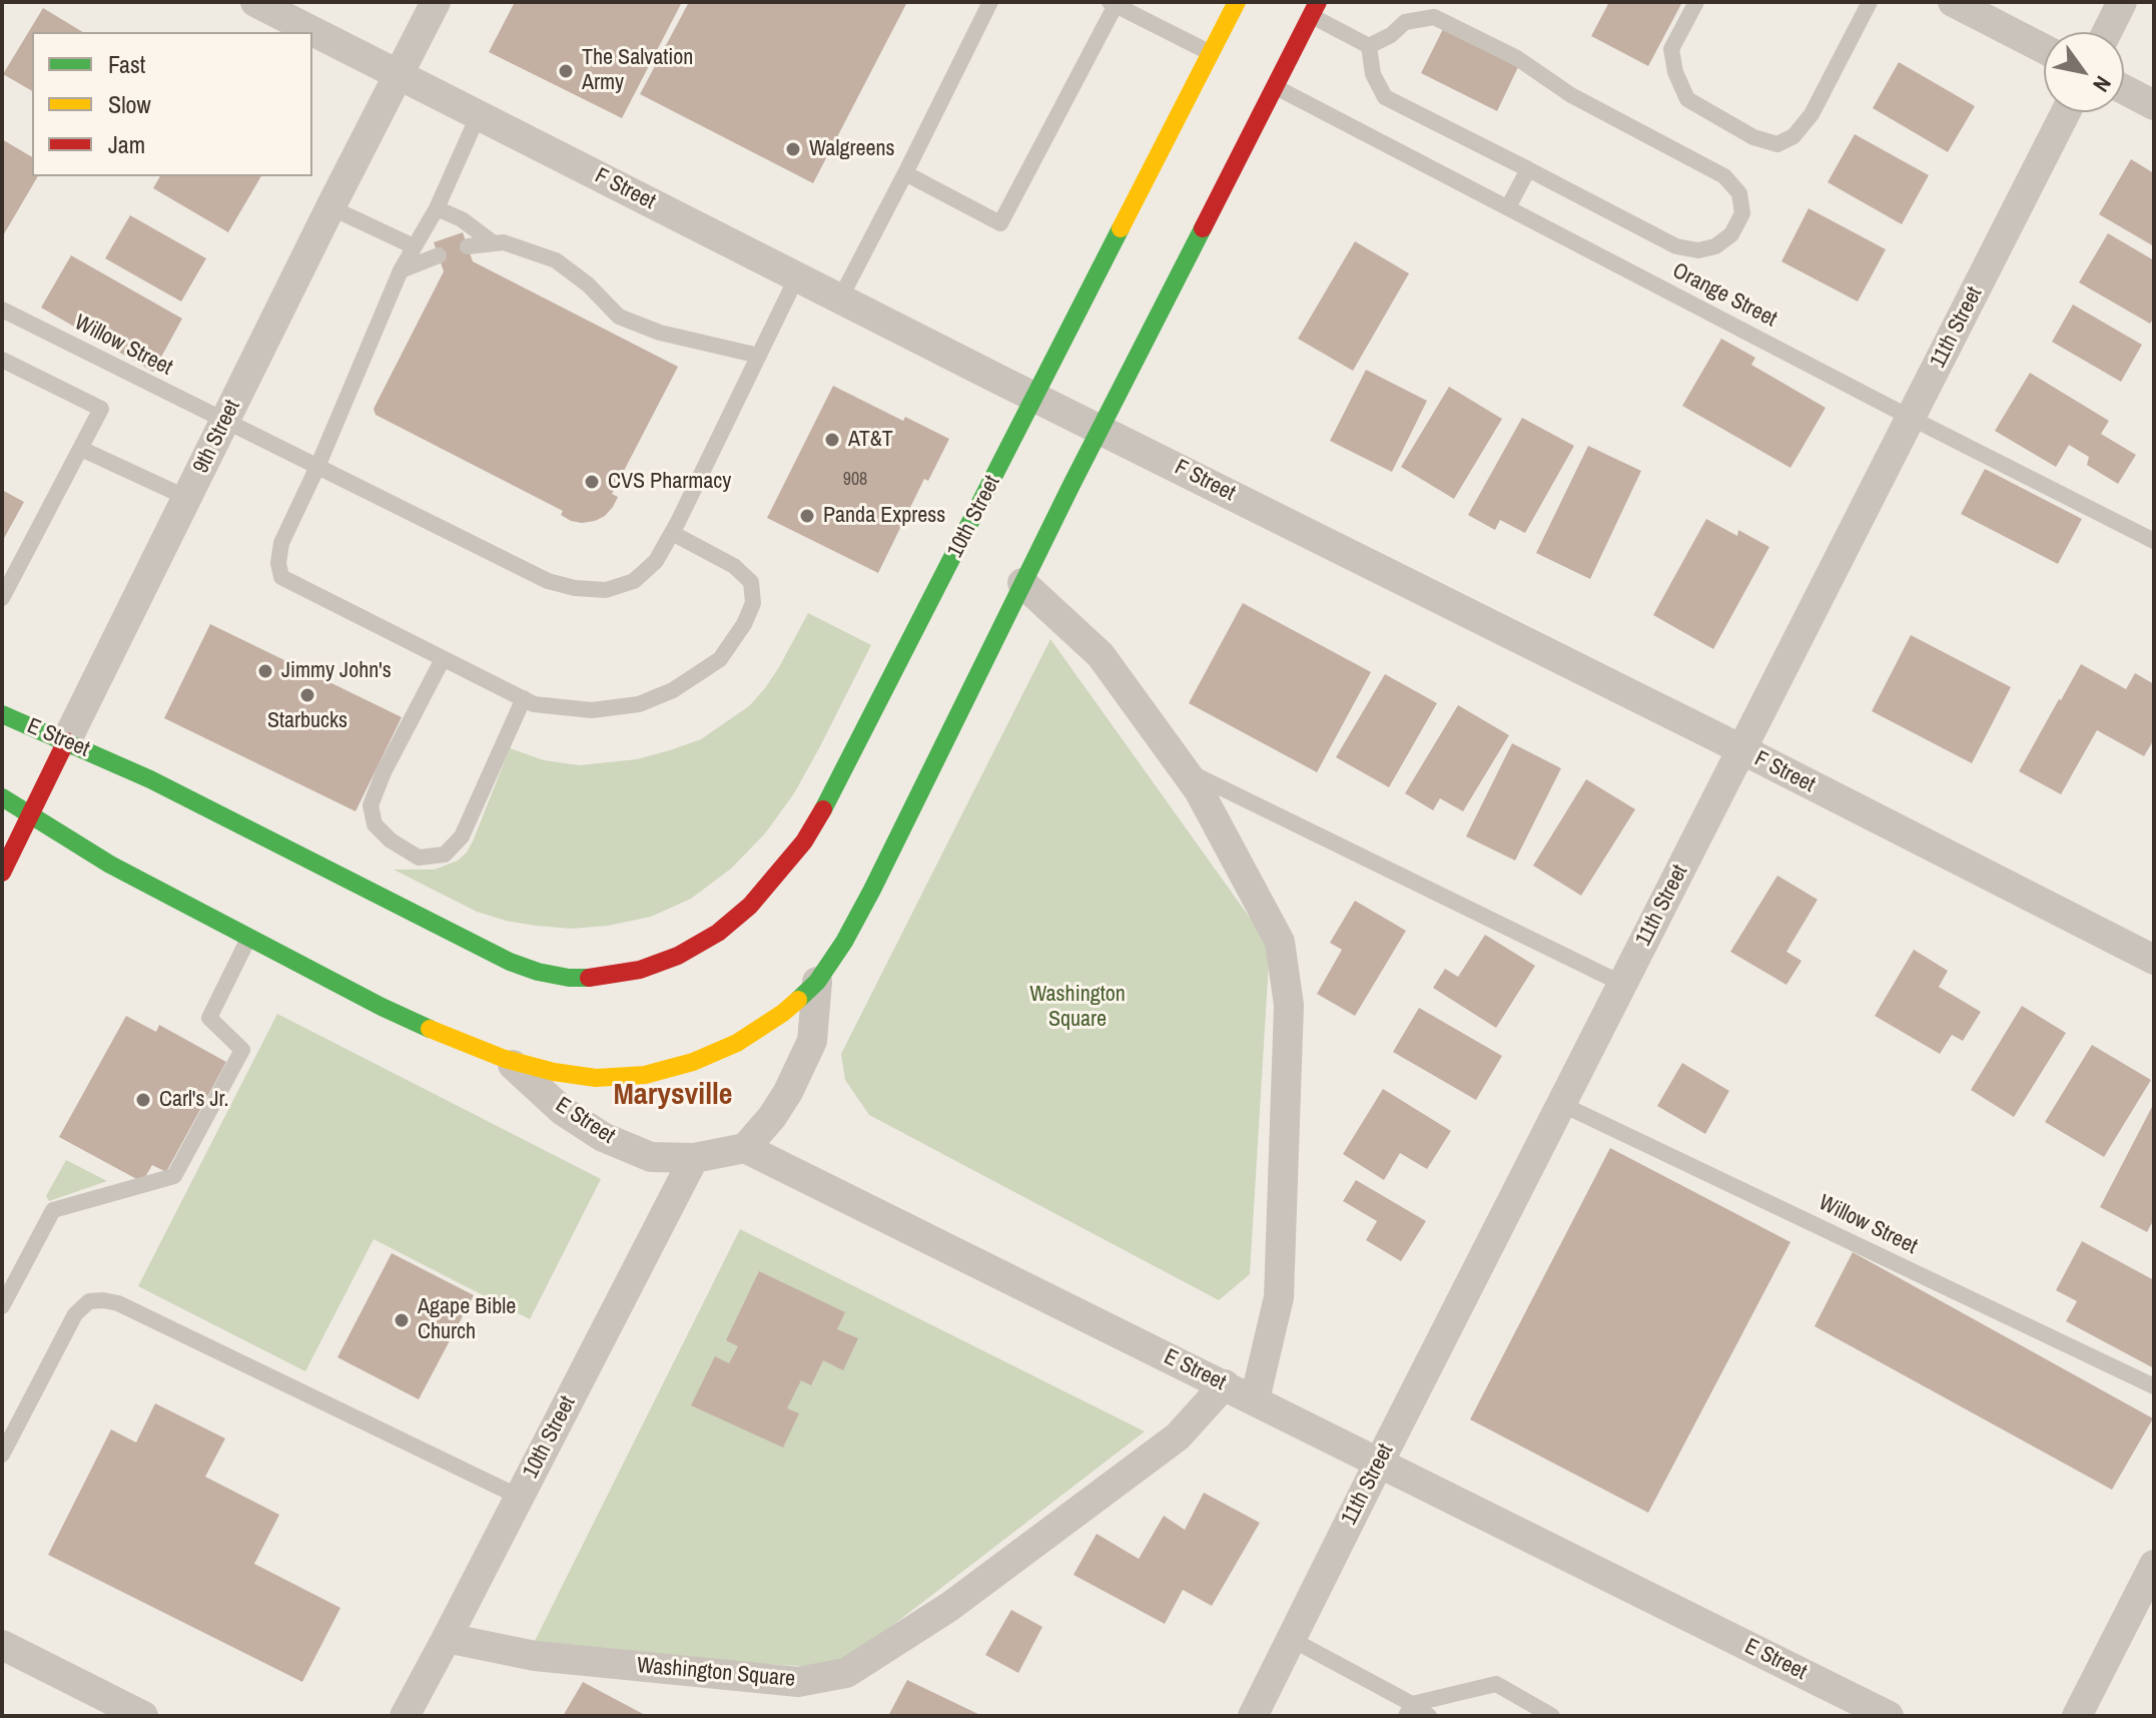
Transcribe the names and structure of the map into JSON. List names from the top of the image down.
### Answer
{
  "streets": {
    "highway": ["9th Street", "10th Street", "E Street"],
    "street": ["F Street", "11th Street", "Washington Square"],
    "lane": ["Orange Street", "Willow Street"]
  },
  "crossings": [
    ["F Street", "11th Street"],
    ["F Street", "Willow Street"],
    ["F Street", "9th Street"],
    ["F Street", "10th Street"],
    ["Orange Street", "11th Street"],
    ["11th Street", "Willow Street"],
    ["11th Street", "E Street"],
    ["Willow Street", "9th Street"],
    ["9th Street", "E Street"],
    ["10th Street", "E Street"],
    ["10th Street", "Washington Square"],
    ["E Street", "Washington Square"]
  ],
  "districts": ["Marysville"],
  "parks": ["Washington Square"],
  "places": [
    "The Salvation Army",
    "Walgreens",
    "AT&T",
    "CVS Pharmacy",
    "Panda Express",
    "Jimmy John's",
    "Starbucks",
    "Carl's Jr.",
    "Agape Bible Church"
  ],
  "house_numbers": ["908"],
  "legend": ["Fast", "Slow", "Jam"],
  "north": "bottom right"
}
